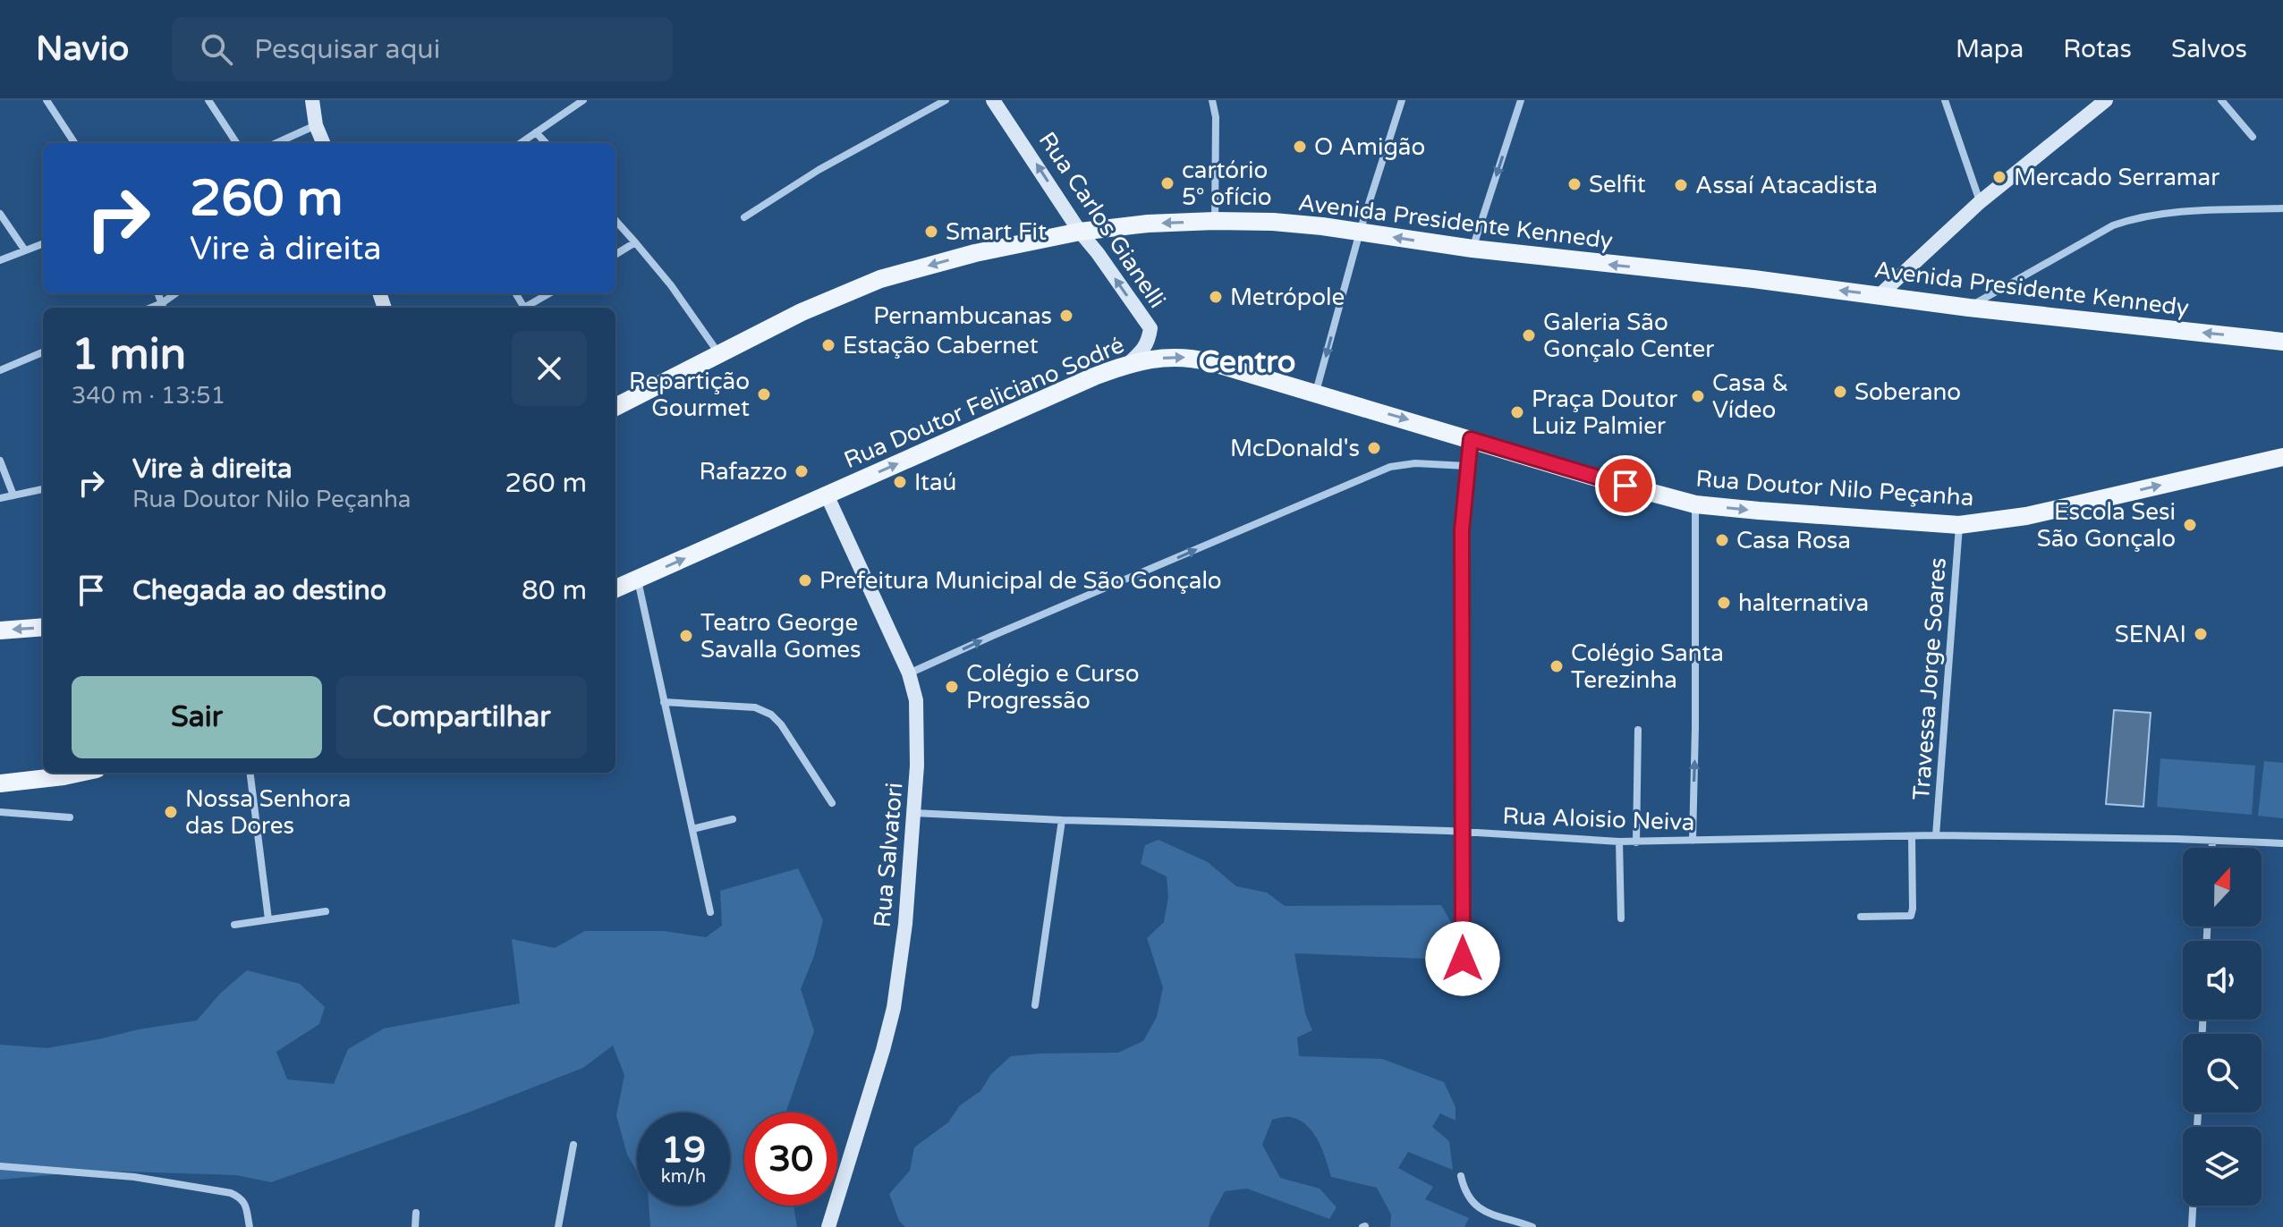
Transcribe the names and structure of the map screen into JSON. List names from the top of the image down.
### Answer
{
  "streets": {
    "main road": [
      "Rua Carlos Gianelli",
      "Avenida Presidente Kennedy",
      "Rua Doutor Feliciano Sodré",
      "Rua Doutor Nilo Peçanha",
      "Rua Salvatori"
    ],
    "street": ["Travessa Jorge Soares", "Rua Aloisio Neiva"]
  },
  "crossings": [
    ["Rua Carlos Gianelli", "Avenida Presidente Kennedy"],
    ["Rua Carlos Gianelli", "Rua Doutor Feliciano Sodré"],
    ["Rua Doutor Feliciano Sodré", "Rua Doutor Nilo Peçanha"],
    ["Rua Doutor Feliciano Sodré", "Rua Salvatori"],
    ["Rua Doutor Nilo Peçanha", "Travessa Jorge Soares"],
    ["Travessa Jorge Soares", "Rua Aloisio Neiva"],
    ["Rua Aloisio Neiva", "Rua Salvatori"]
  ],
  "one_way": [
    "Rua Carlos Gianelli",
    "Avenida Presidente Kennedy",
    "Rua Doutor Feliciano Sodré",
    "Rua Doutor Nilo Peçanha"
  ],
  "districts": ["Centro"],
  "places": [
    "O Amigão",
    "Mercado Serramar",
    "cartório 5° ofício",
    "Selfit",
    "Assaí Atacadista",
    "Smart Fit",
    "Metrópole",
    "Pernambucanas",
    "Galeria São Gonçalo Center",
    "Estação Cabernet",
    "Soberano",
    "Repartição Gourmet",
    "Casa & Vídeo",
    "Praça Doutor Luiz Palmier",
    "McDonald's",
    "Rafazzo",
    "Itaú",
    "Escola Sesi São Gonçalo",
    "Casa Rosa",
    "Prefeitura Municipal de São Gonçalo",
    "halternativa",
    "SENAI",
    "Teatro George Savalla Gomes",
    "Colégio Santa Terezinha",
    "Colégio e Curso Progressão",
    "Nossa Senhora das Dores"
  ],
  "north": "top",
  "page": {
    "header": "Navio",
    "search": "Pesquisar aqui",
    "nav": ["Mapa", "Rotas", "Salvos"],
    "turn": ["260 m", "Vire à direita"],
    "heading": ["1 min", "340 m · 13:51"],
    "list": [
      {
        "name": "Vire à direita",
        "note": "Rua Doutor Nilo Peçanha",
        "value": "260 m"
      },
      {
        "name": "Chegada ao destino",
        "value": "80 m"
      }
    ],
    "buttons": ["Sair", "Compartilhar"],
    "speed": "19 km/h",
    "limit": "30"
  }
}
